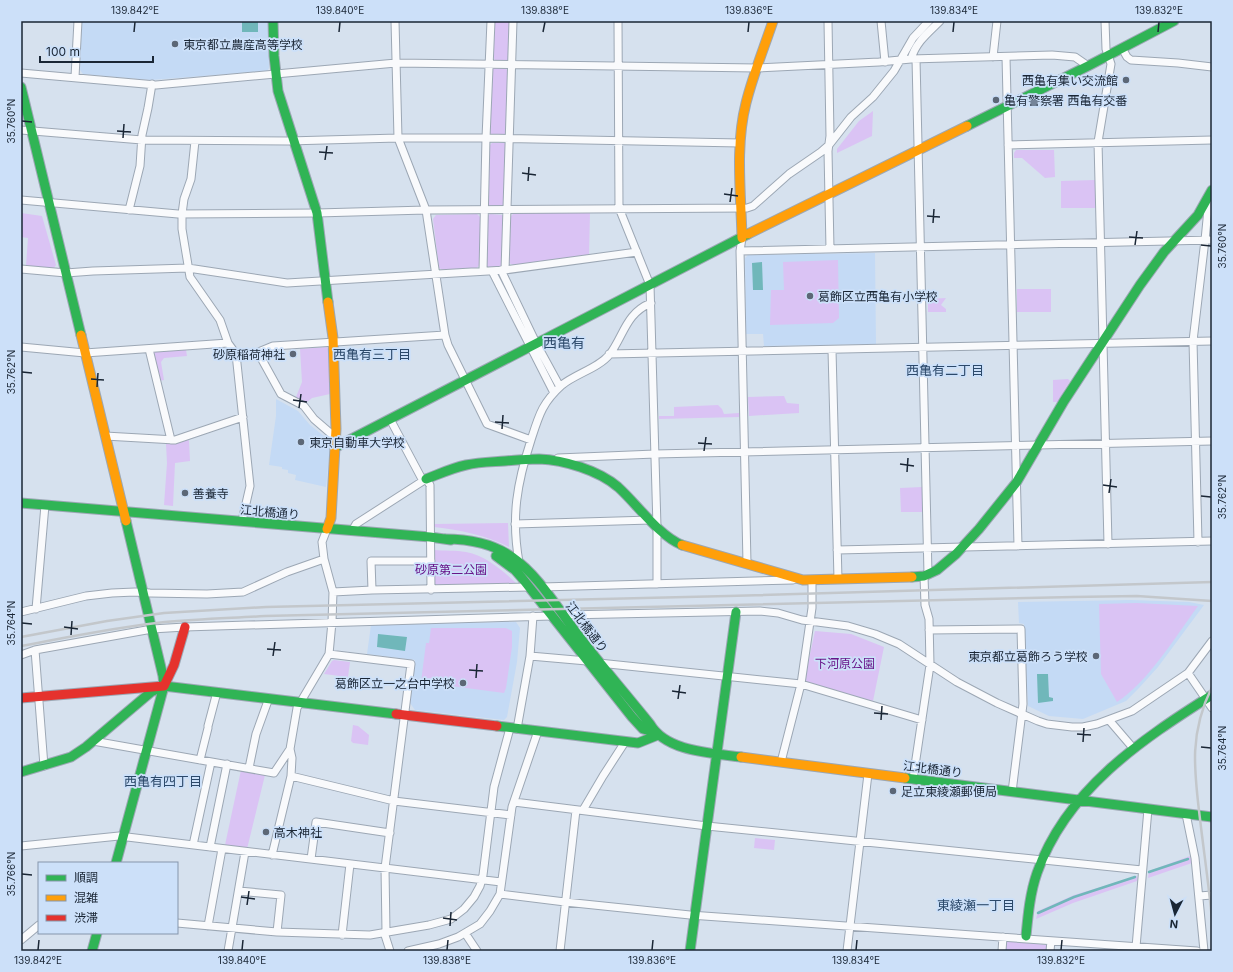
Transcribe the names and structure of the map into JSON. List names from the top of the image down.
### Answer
{
  "streets": {
    "street": ["江北橋通り"]
  },
  "districts": [
    "西亀有",
    "西亀有三丁目",
    "西亀有二丁目",
    "西亀有四丁目",
    "東綾瀬一丁目"
  ],
  "parks": ["砂原第二公園", "下河原公園"],
  "places": [
    "東京都立農産高等学校",
    "西亀有集い交流館",
    "亀有警察署 西亀有交番",
    "葛飾区立西亀有小学校",
    "砂原稲荷神社",
    "東京自動車大学校",
    "善養寺",
    "東京都立葛飾ろう学校",
    "葛飾区立一之台中学校",
    "足立東綾瀬郵便局",
    "高木神社"
  ],
  "legend": ["順調", "混雑", "渋滞"],
  "scale_bar": "100 m",
  "north": "bottom",
  "coordinates": [
    "139.842°E",
    "139.840°E",
    "139.838°E",
    "139.836°E",
    "139.834°E",
    "139.832°E",
    "35.760°N",
    "35.762°N",
    "35.764°N",
    "35.766°N"
  ]
}
